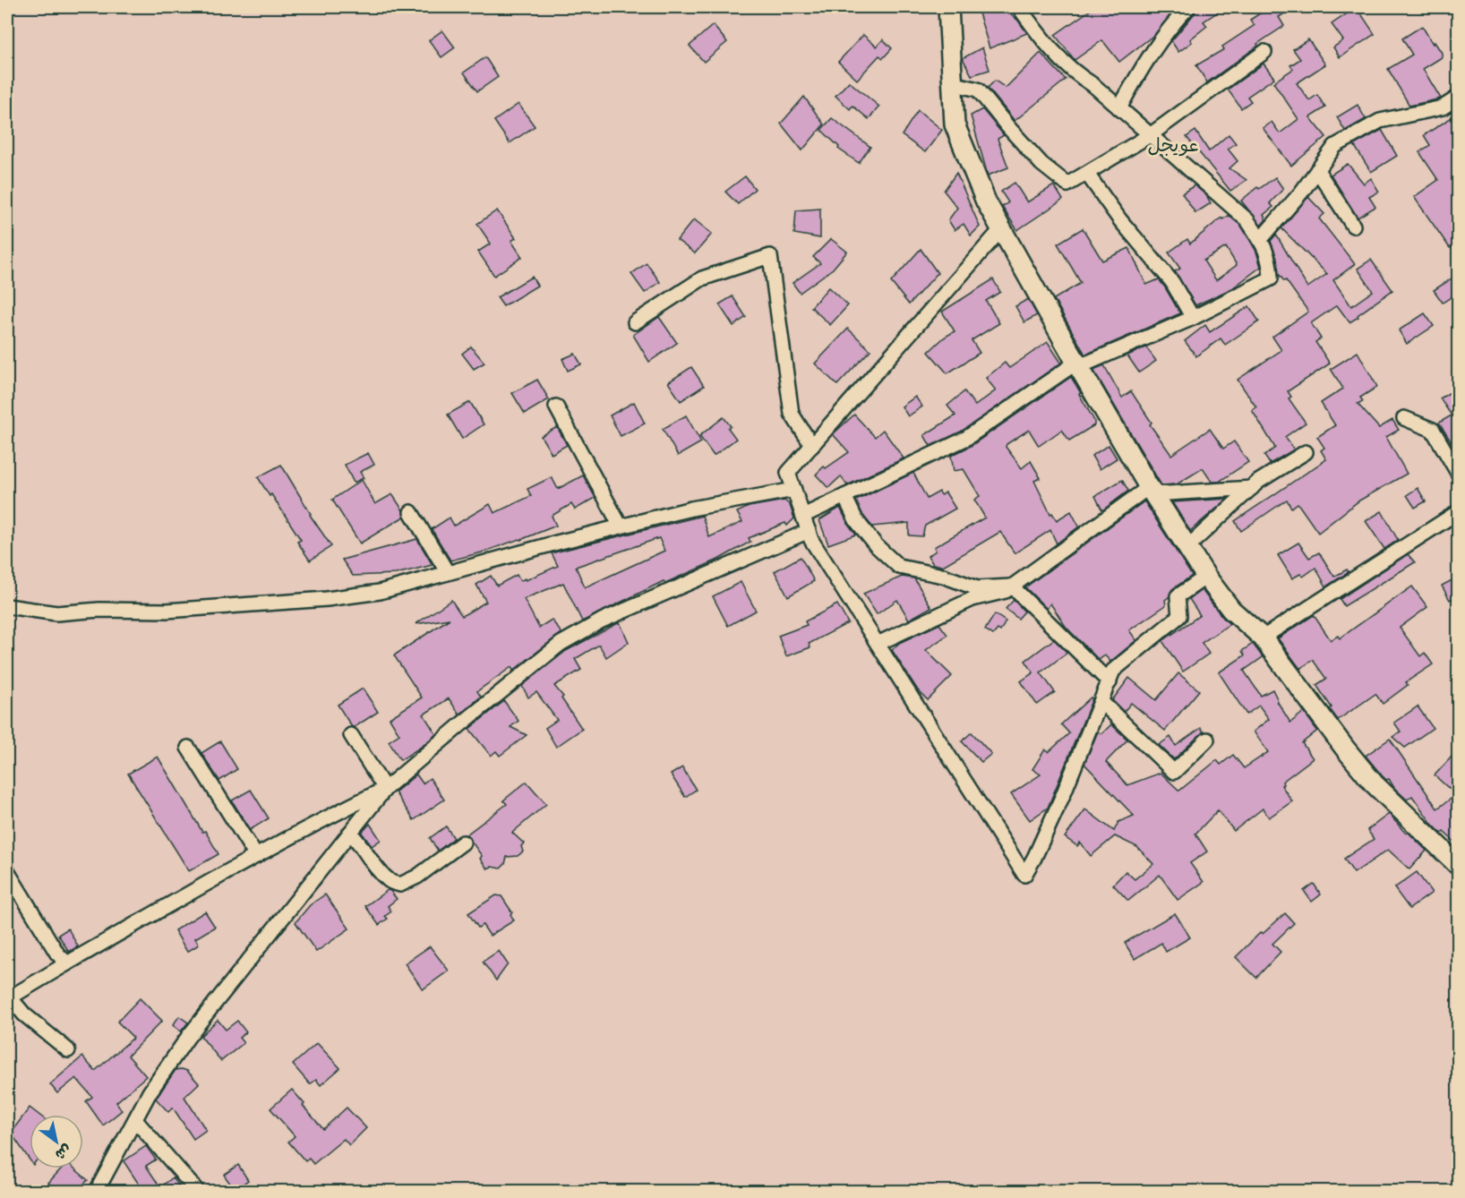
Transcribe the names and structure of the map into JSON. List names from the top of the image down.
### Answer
{
  "districts": ["عويجل"],
  "north": "bottom right"
}
